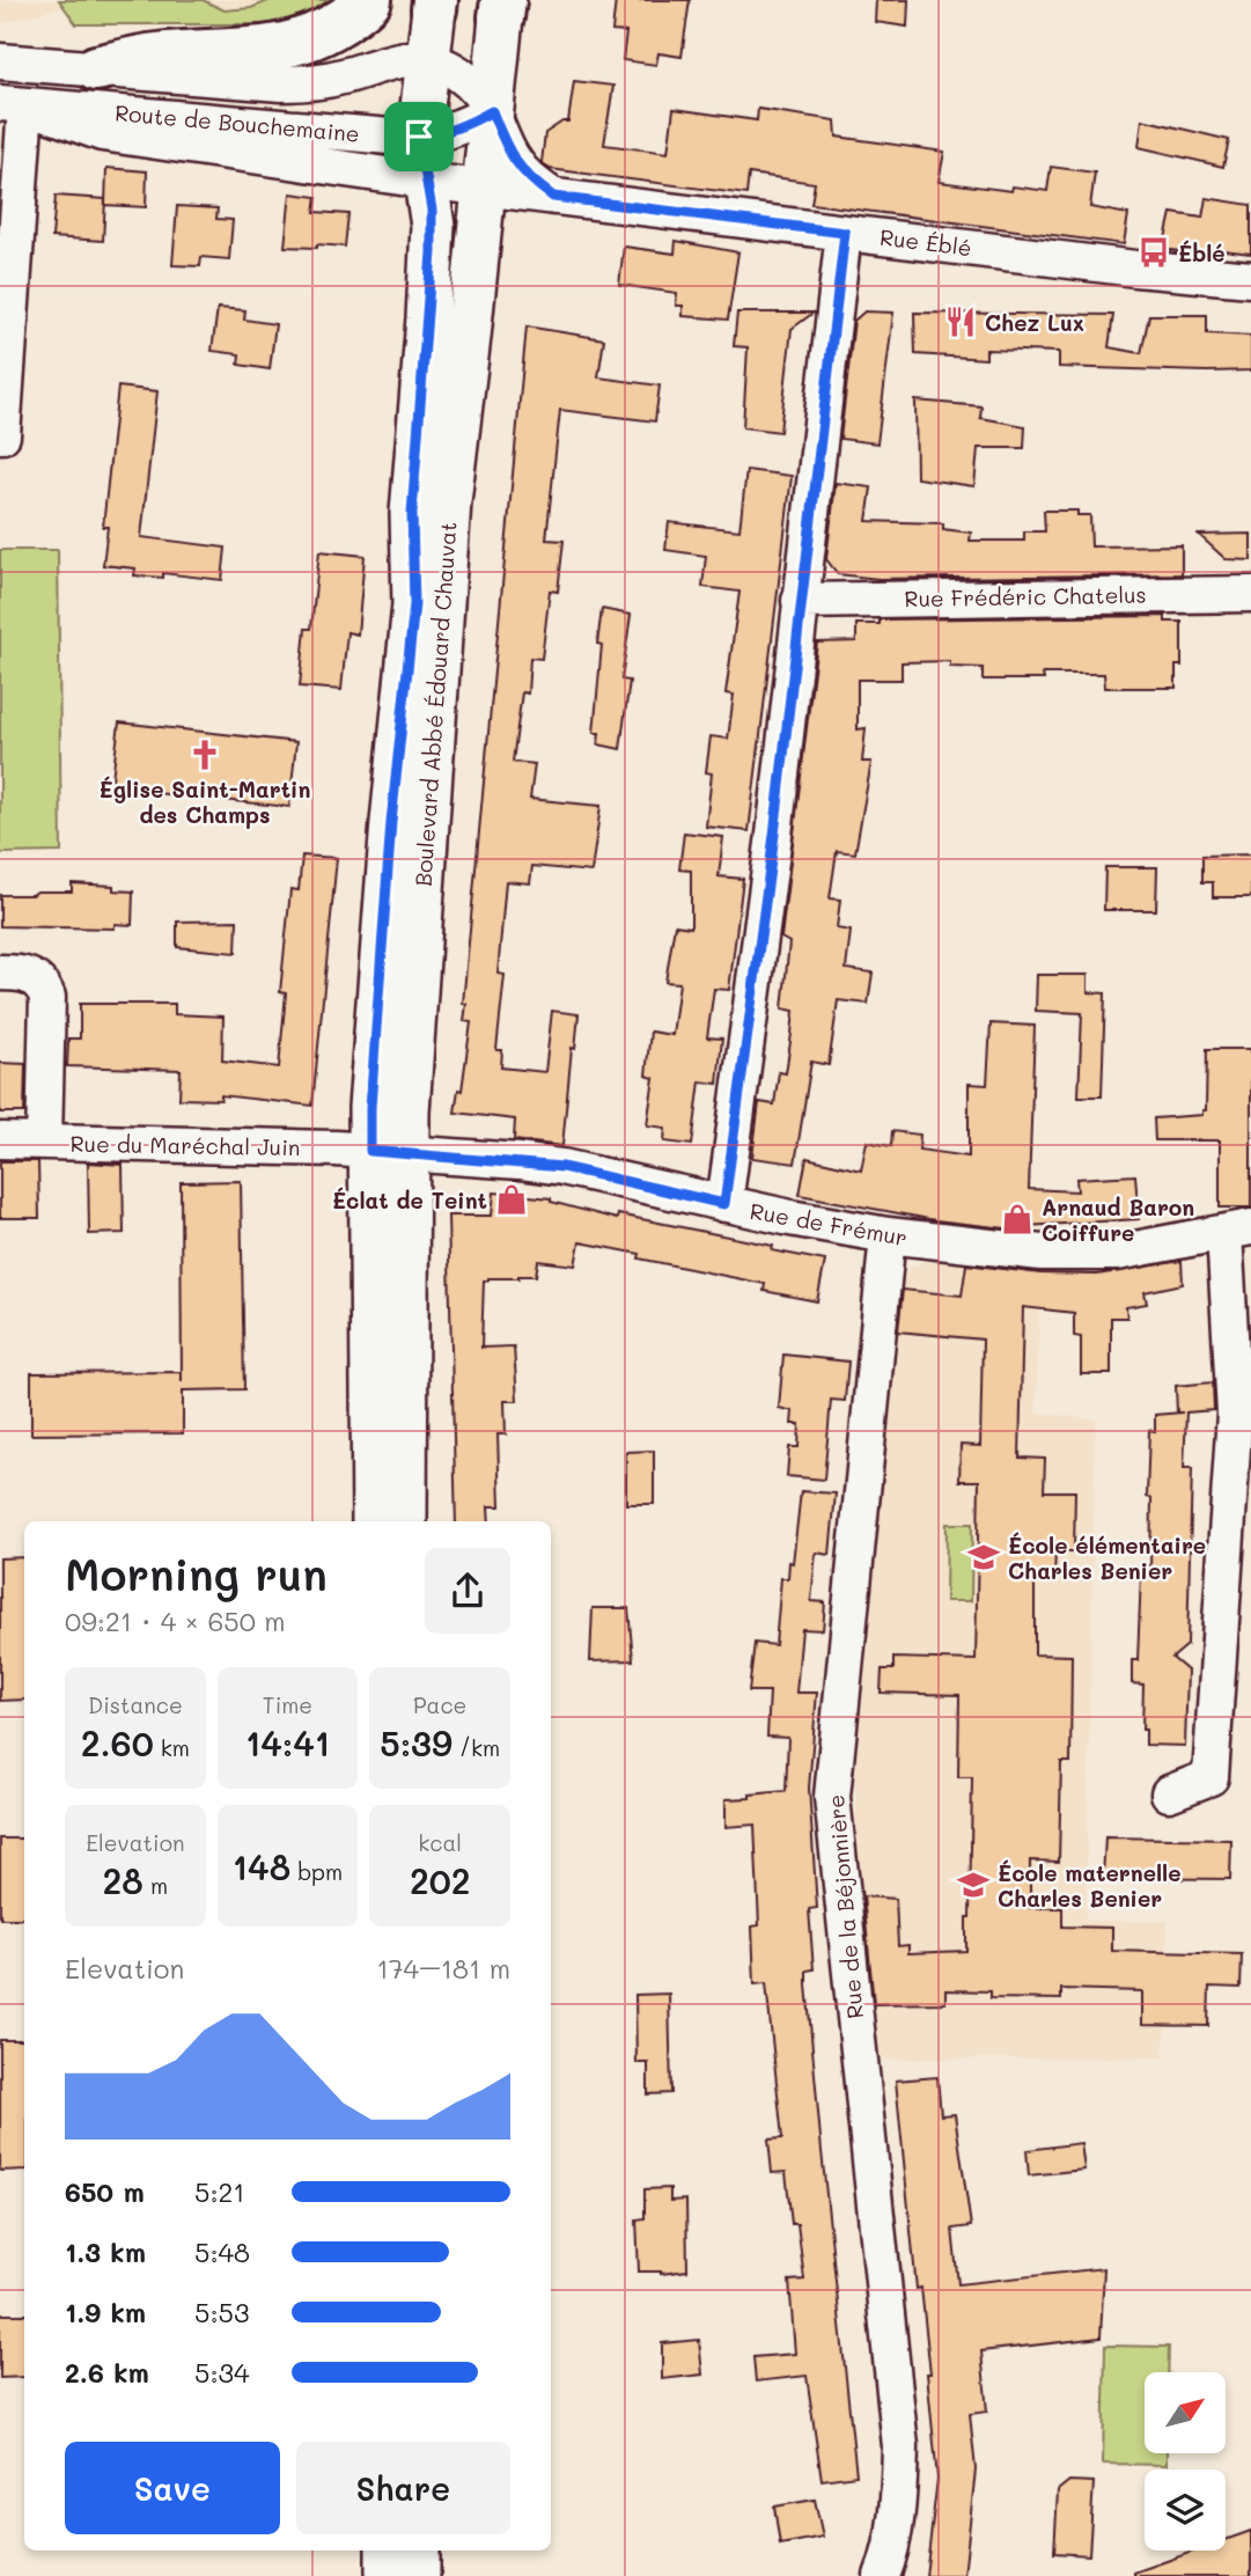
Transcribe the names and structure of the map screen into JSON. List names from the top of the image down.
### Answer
{
  "streets": {
    "main road": ["Boulevard Abbé Édouard Chauvat"],
    "street": [
      "Route de Bouchemaine",
      "Rue Éblé",
      "Rue Frédéric Chatelus",
      "Rue du Maréchal Juin",
      "Rue de Frémur",
      "Rue de la Béjonnière"
    ]
  },
  "crossings": [
    ["Route de Bouchemaine", "Rue Éblé"],
    ["Route de Bouchemaine", "Boulevard Abbé Édouard Chauvat"],
    ["Rue Éblé", "Boulevard Abbé Édouard Chauvat"],
    ["Boulevard Abbé Édouard Chauvat", "Rue du Maréchal Juin"],
    ["Boulevard Abbé Édouard Chauvat", "Rue de Frémur"],
    ["Rue du Maréchal Juin", "Rue de Frémur"],
    ["Rue de Frémur", "Rue de la Béjonnière"]
  ],
  "places": {
    "bus stop": ["Éblé"],
    "restaurant": ["Chez Lux"],
    "church": ["Église Saint-Martin des Champs"],
    "shop": ["Éclat de Teint", "Arnaud Baron Coiffure"],
    "school or university": ["École élémentaire Charles Benier", "École maternelle Charles Benier"]
  },
  "north": "top right",
  "page": {
    "heading": ["Morning run", "09:21 · 4 × 650 m"],
    "stats": [
      ["Distance", "2.60 km"],
      ["Time", "14:41"],
      ["Pace", "5:39 /km"],
      ["Elevation", "28 m"],
      ["148 bpm"],
      ["kcal", "202"]
    ],
    "chart": ["Elevation", "174–181 m"],
    "list": [
      {
        "name": "650 m",
        "note": "5:21"
      },
      {
        "name": "1.3 km",
        "note": "5:48"
      },
      {
        "name": "1.9 km",
        "note": "5:53"
      },
      {
        "name": "2.6 km",
        "note": "5:34"
      }
    ],
    "buttons": ["Save", "Share"]
  }
}
